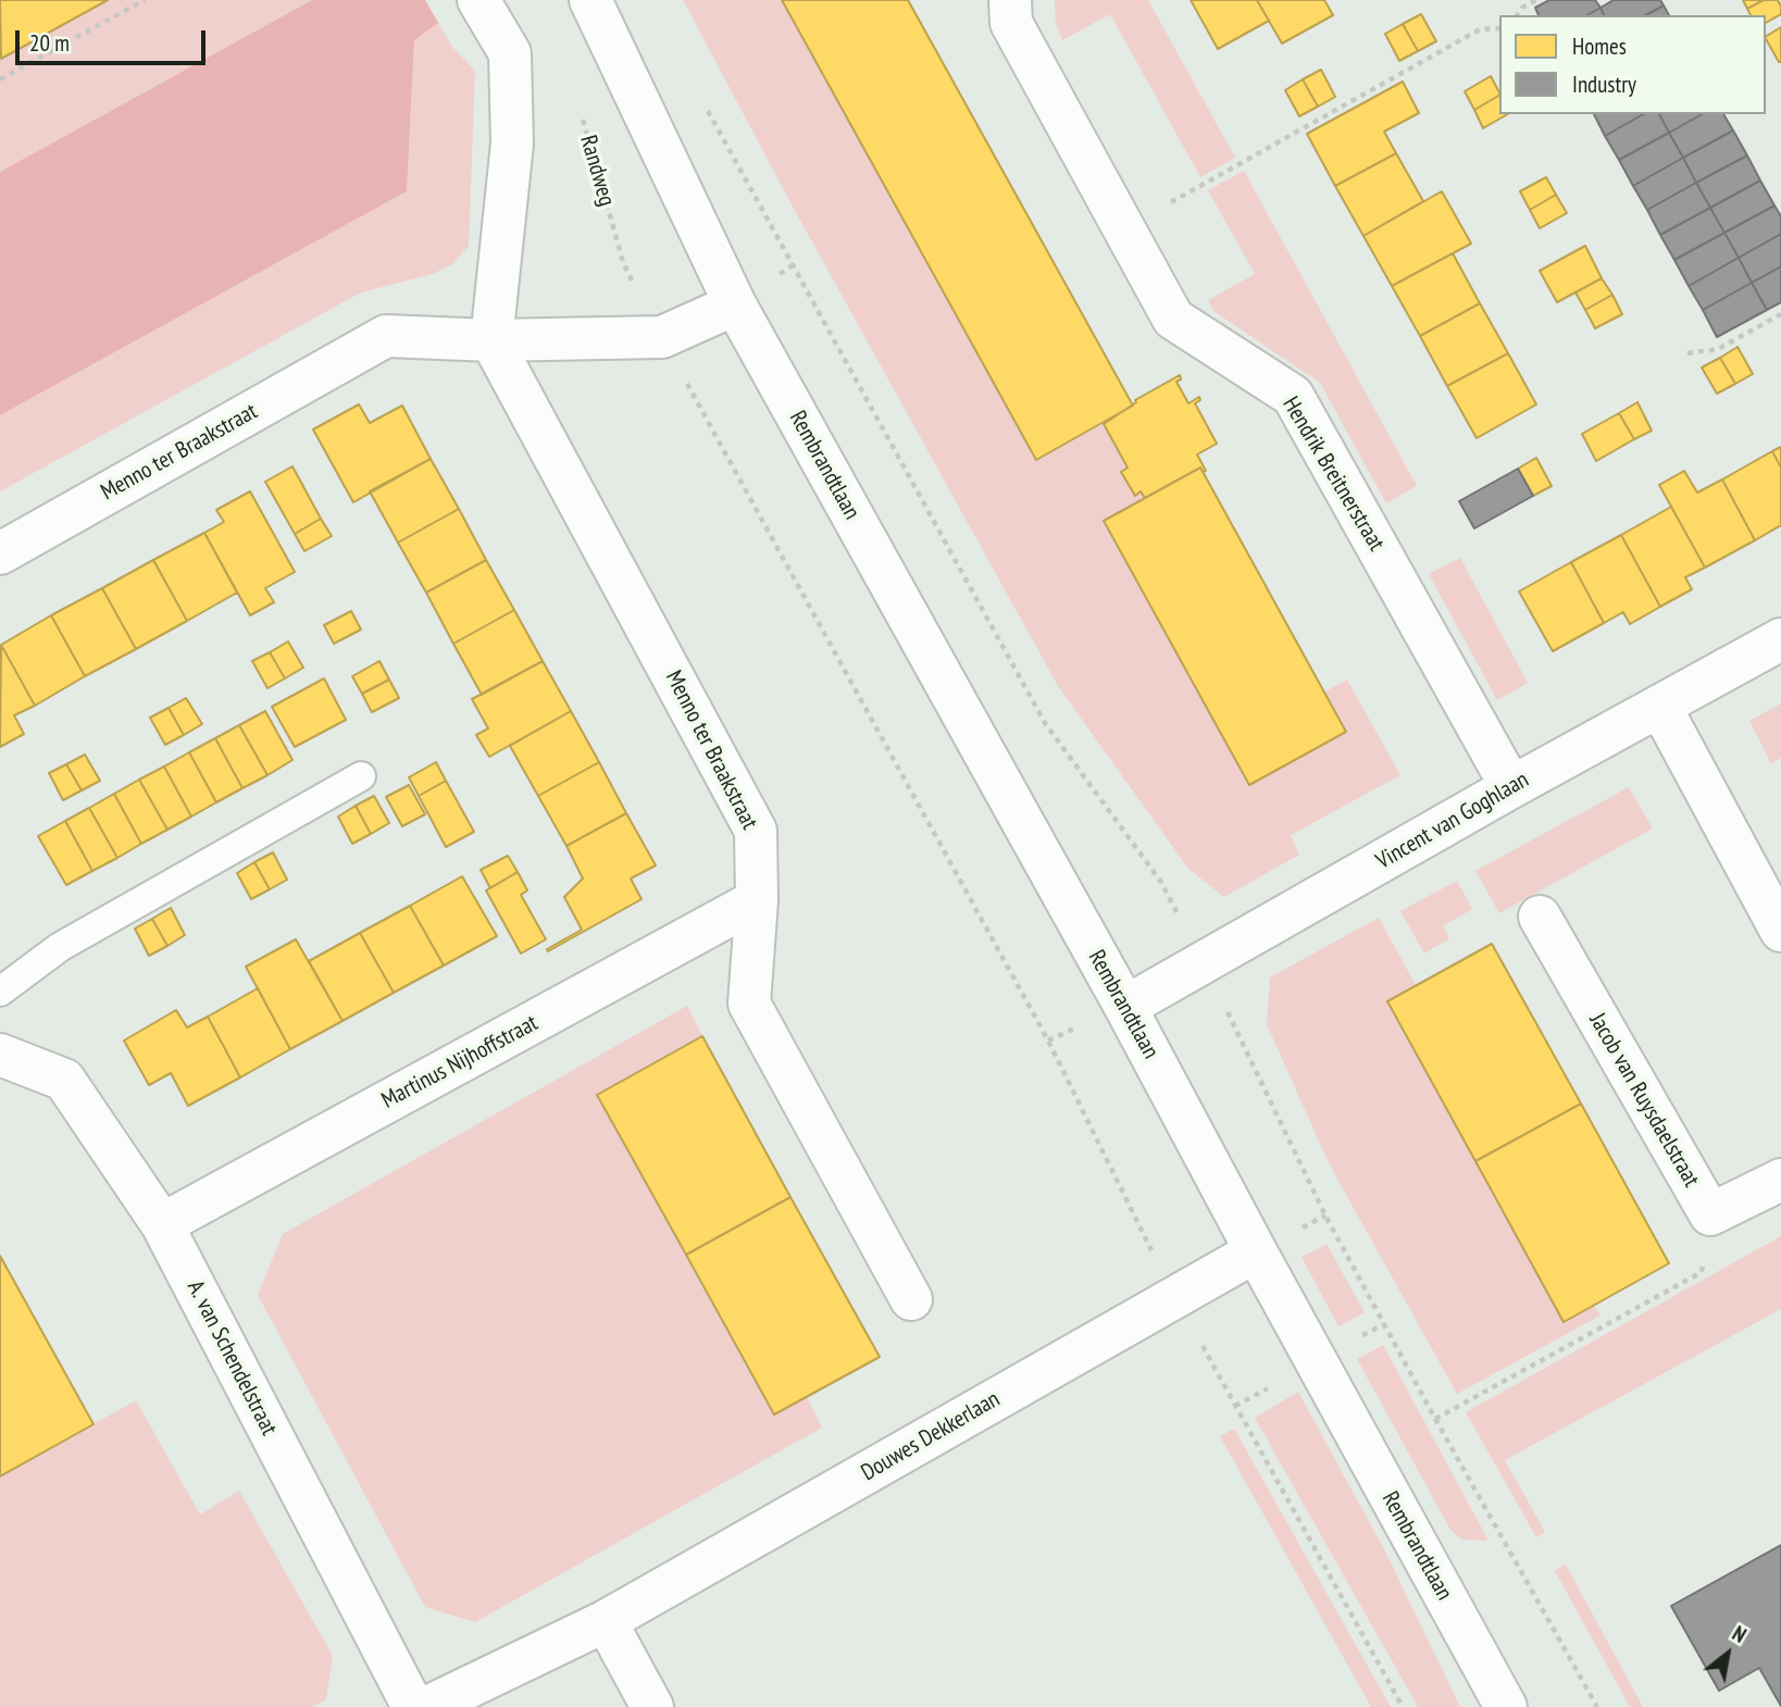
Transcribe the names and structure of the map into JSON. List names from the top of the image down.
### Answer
{
  "streets": {
    "street": [
      "Menno ter Braakstraat",
      "Rembrandtlaan",
      "Hendrik Breitnerstraat",
      "Vincent van Goghlaan",
      "Martinus Nijhoffstraat",
      "Jacob van Ruysdaelstraat",
      "A. van Schendelstraat",
      "Douwes Dekkerlaan"
    ],
    "path": ["Randweg"]
  },
  "crossings": [
    ["Randweg", "Menno ter Braakstraat"],
    ["Menno ter Braakstraat", "Rembrandtlaan"],
    ["Menno ter Braakstraat", "Martinus Nijhoffstraat"],
    ["Rembrandtlaan", "Vincent van Goghlaan"],
    ["Rembrandtlaan", "Douwes Dekkerlaan"],
    ["Hendrik Breitnerstraat", "Vincent van Goghlaan"],
    ["Martinus Nijhoffstraat", "A. van Schendelstraat"]
  ],
  "legend": ["Homes", "Industry"],
  "scale_bar": "20 m",
  "north": "top right"
}
